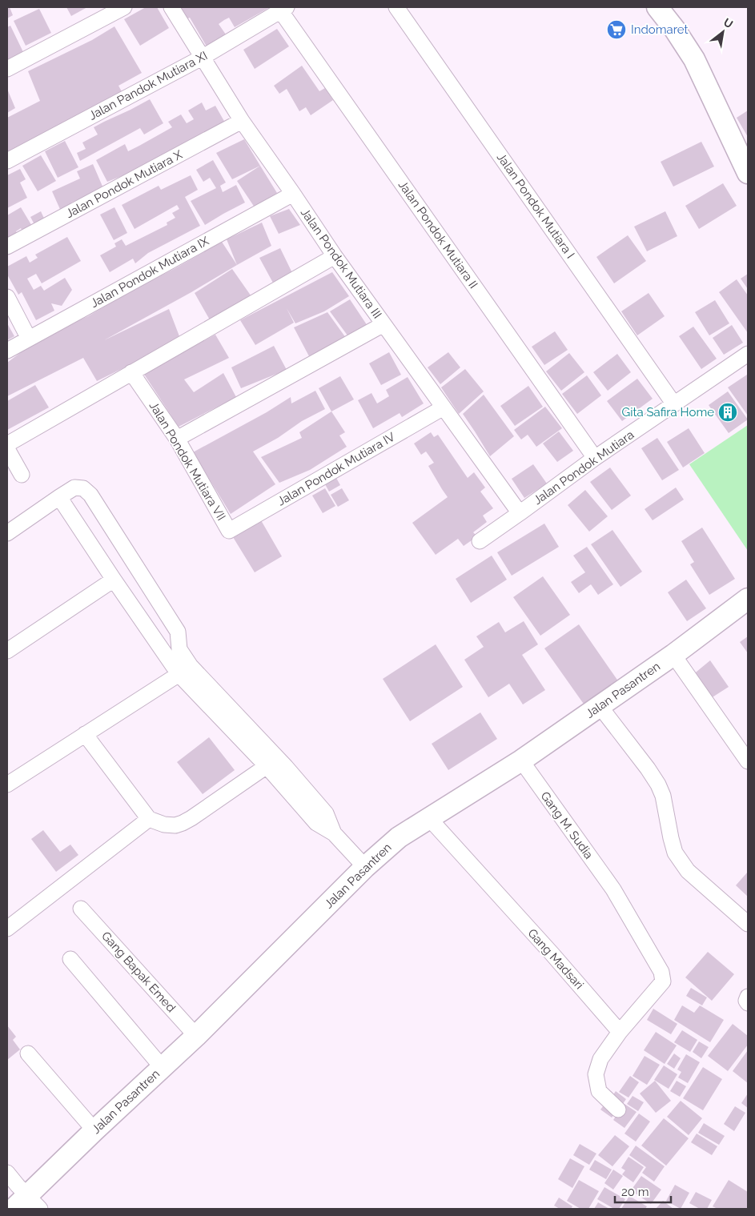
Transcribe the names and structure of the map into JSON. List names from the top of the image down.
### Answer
{
  "streets": {
    "main road": ["Jalan Pasantren"],
    "street": [
      "Jalan Pandok Mutiara XI",
      "Jalan Pondok Mutiara X",
      "Jalan Pondok Mutiara I",
      "Jalan Pondok Mutiara II",
      "Jalan Pondok Mutiara III",
      "Jalan Pondok Mutiara IX",
      "Jalan Pondok Mutiara VII",
      "Jalan Pondok Mutiara",
      "Jalan Pondok Mutiara IV",
      "Gang M. Sudia",
      "Gang Madsari",
      "Gang Bapak Emed"
    ]
  },
  "crossings": [
    ["Jalan Pandok Mutiara XI", "Jalan Pondok Mutiara II"],
    ["Jalan Pandok Mutiara XI", "Jalan Pondok Mutiara III"],
    ["Jalan Pondok Mutiara X", "Jalan Pondok Mutiara III"],
    ["Jalan Pondok Mutiara I", "Jalan Pondok Mutiara"],
    ["Jalan Pondok Mutiara II", "Jalan Pondok Mutiara"],
    ["Jalan Pondok Mutiara III", "Jalan Pondok Mutiara IX"],
    ["Jalan Pondok Mutiara III", "Jalan Pondok Mutiara"],
    ["Jalan Pondok Mutiara III", "Jalan Pondok Mutiara IV"],
    ["Jalan Pondok Mutiara VII", "Jalan Pondok Mutiara IV"],
    ["Jalan Pasantren", "Gang M. Sudia"],
    ["Jalan Pasantren", "Gang Madsari"],
    ["Jalan Pasantren", "Gang Bapak Emed"],
    ["Gang M. Sudia", "Gang Madsari"]
  ],
  "places": {
    "supermarket": ["Indomaret"],
    "building": ["Gita Safira Home"]
  },
  "scale_bar": "20 m",
  "north": "top right"
}
